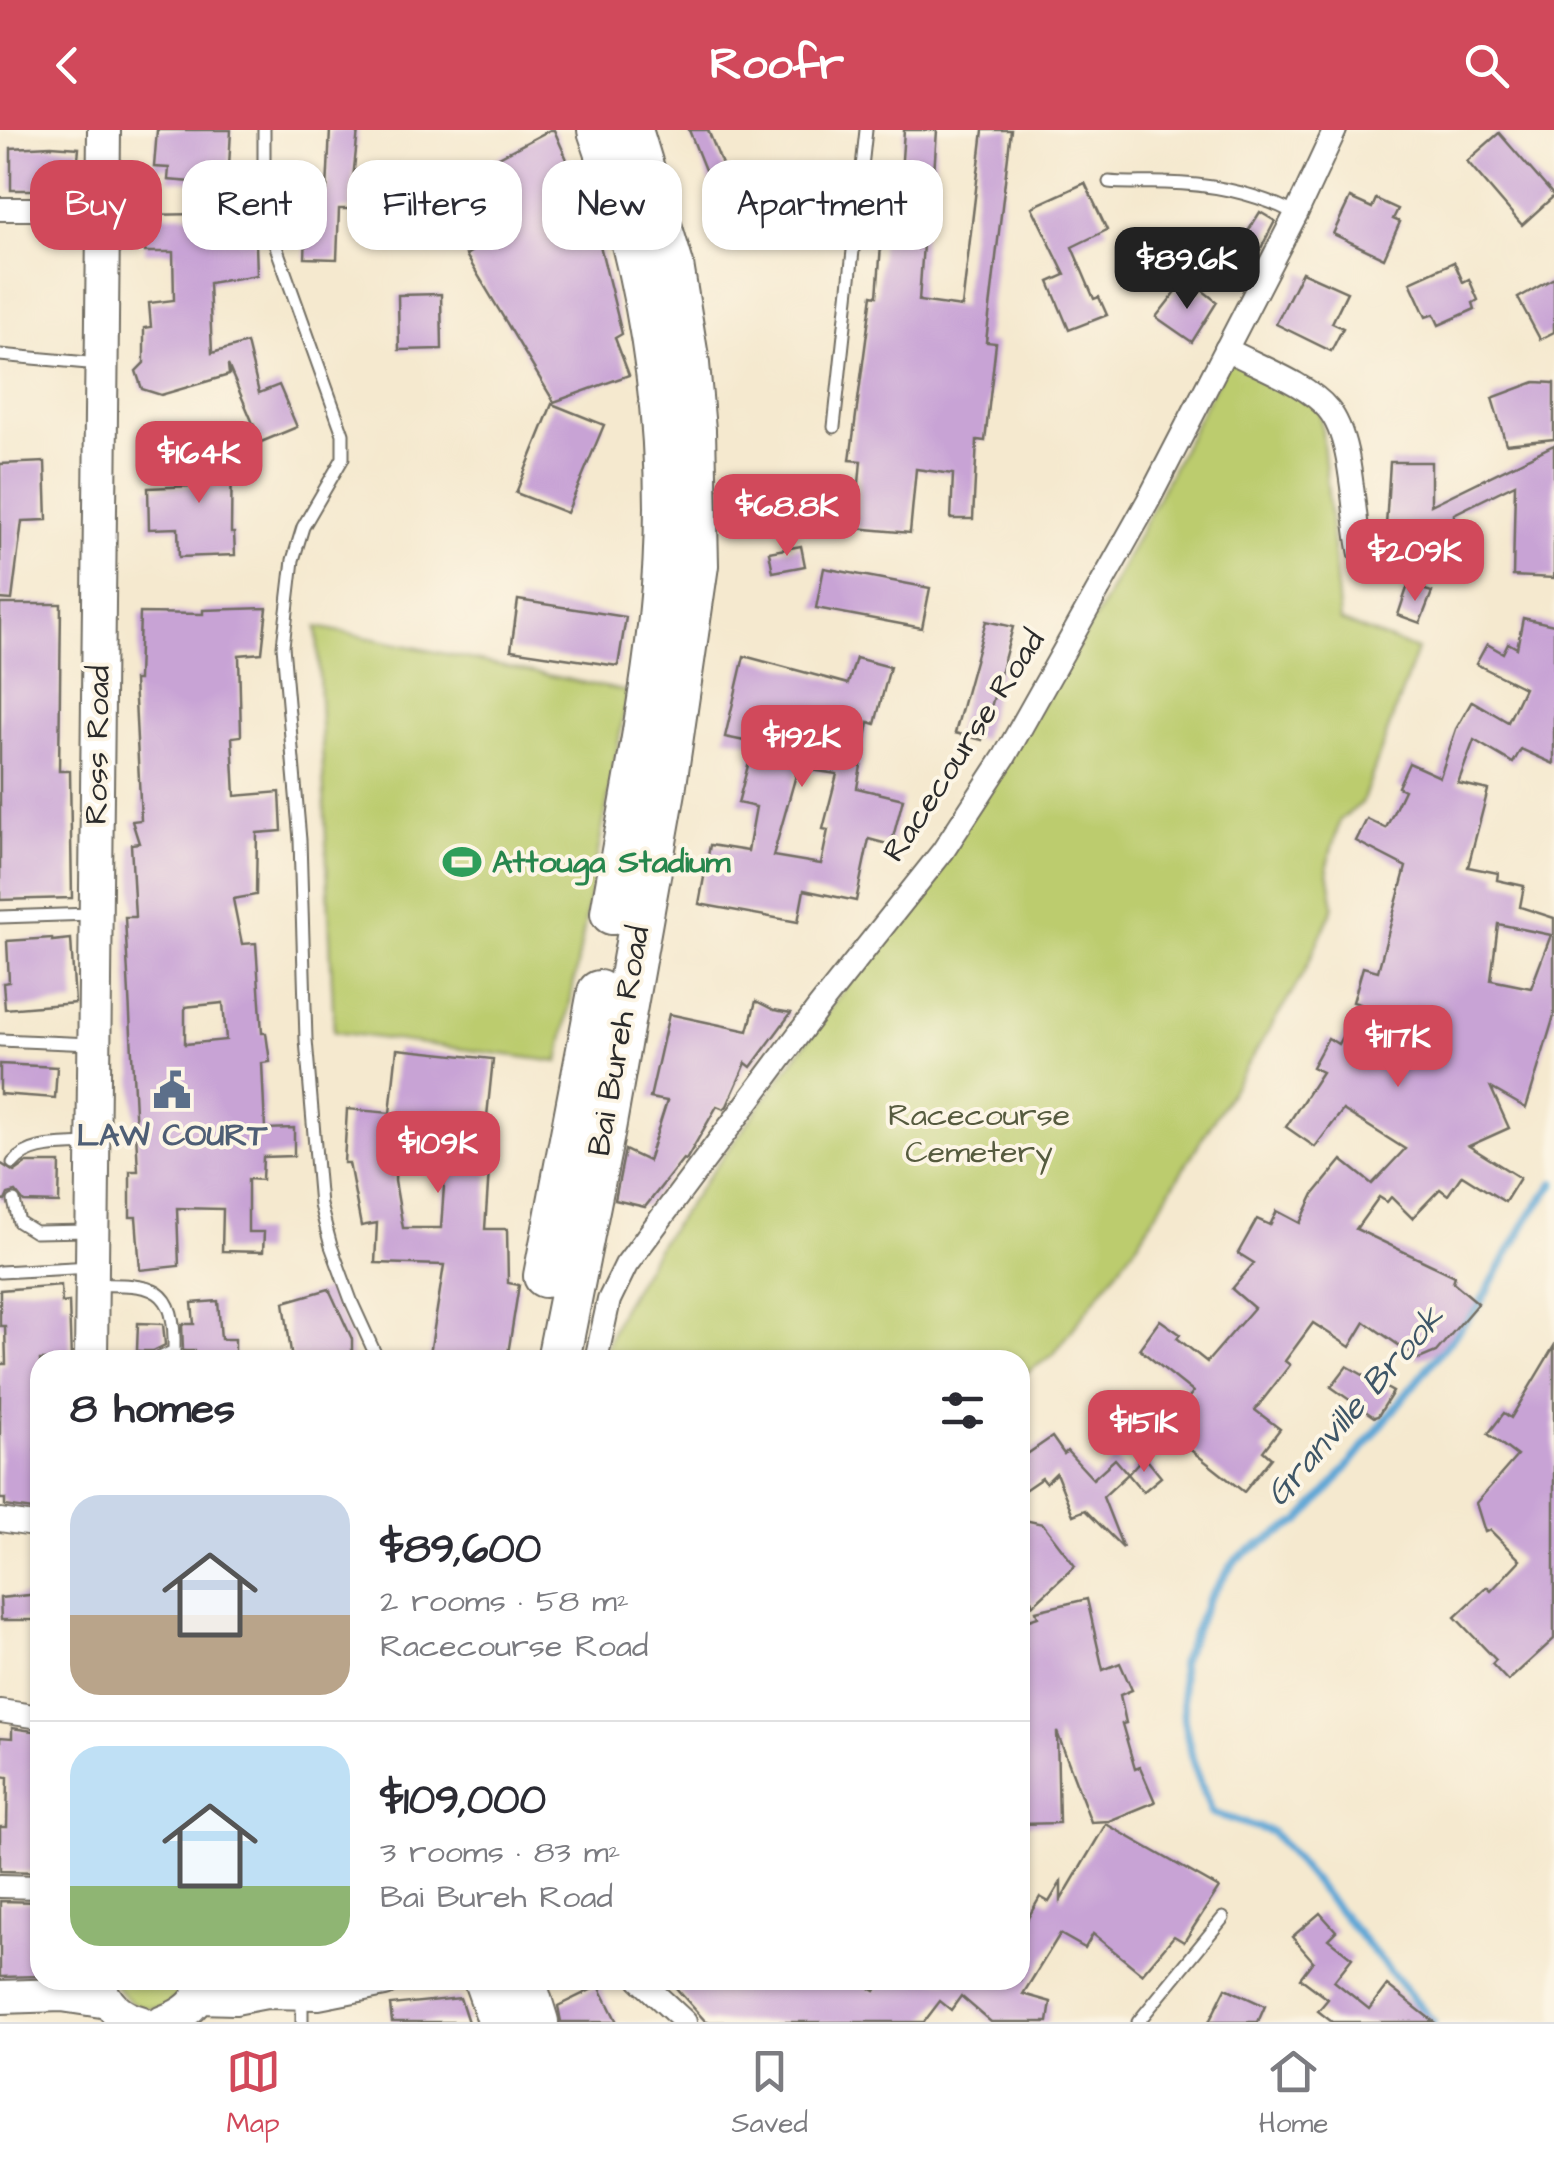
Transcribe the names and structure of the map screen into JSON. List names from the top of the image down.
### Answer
{
  "streets": {
    "highway": ["Bai Bureh Road"],
    "main road": ["Ross Road"],
    "street": ["Racecourse Road"]
  },
  "water": ["Granville Brook"],
  "parks": ["Racecourse Cemetery"],
  "places": {
    "sports": ["Attouga Stadium"],
    "public building": ["LAW COURT"]
  },
  "page": {
    "header": "Roofr",
    "chip": [
      "Buy",
      "Rent",
      "Filters",
      "New",
      "Apartment"
    ],
    "price": [
      "$89.6K",
      "$164K",
      "$68.8K",
      "$209K",
      "$192K",
      "$117K",
      "$109K",
      "$151K"
    ],
    "heading": "8 homes",
    "list": [
      {
        "name": "$89,600",
        "note": "2 rooms · 58 m² · Racecourse Road"
      },
      {
        "name": "$109,000",
        "note": "3 rooms · 83 m² · Bai Bureh Road"
      }
    ],
    "tabs": ["Map", "Saved", "Home"]
  }
}
